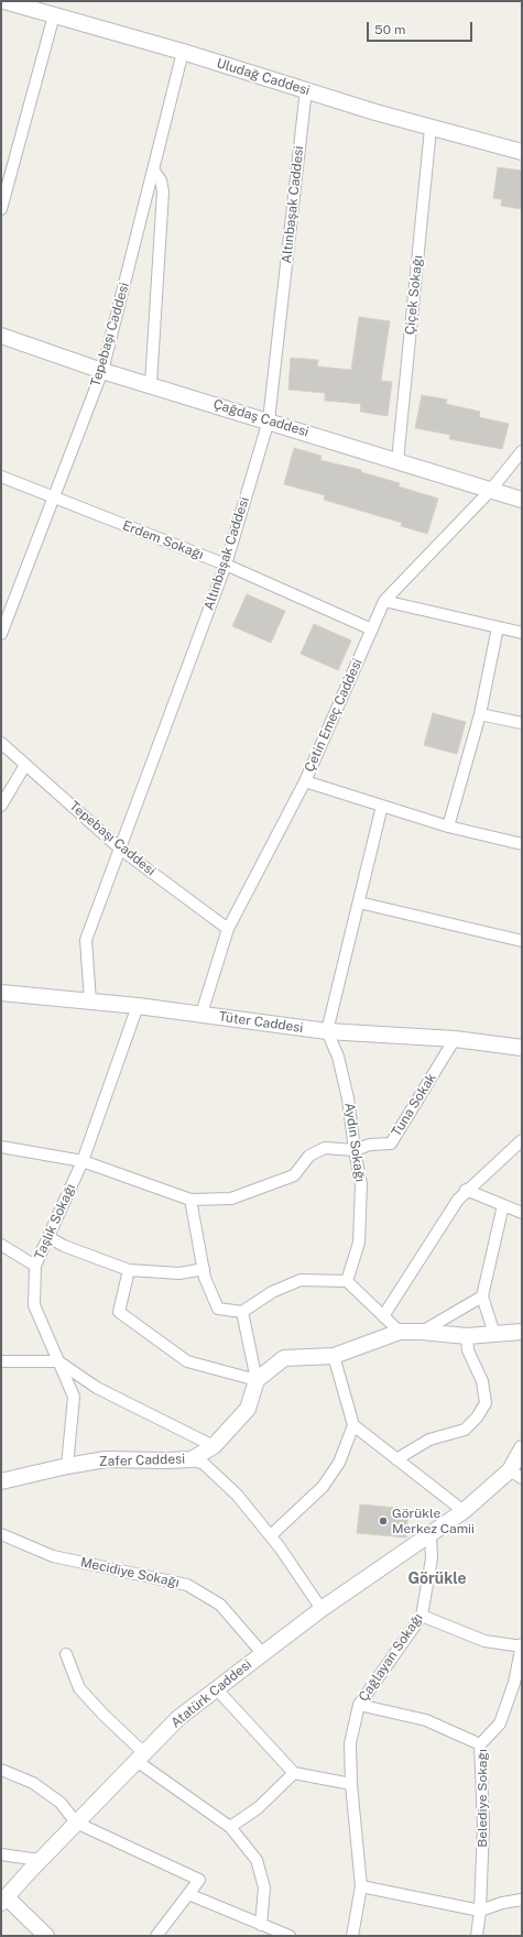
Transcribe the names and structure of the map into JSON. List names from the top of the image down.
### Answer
{
  "streets": {
    "street": [
      "Uludağ Caddesi",
      "Altınbaşak Caddesi",
      "Çiçek Sokağı",
      "Tepebaşı Caddesi",
      "Çağdaş Caddesi",
      "Erdem Sokağı",
      "Çetin Emeç Caddesi",
      "Tüter Caddesi",
      "Tuna Sokak",
      "Aydın Sokağı",
      "Taşlık Sokağı",
      "Zafer Caddesi",
      "Mecidiye Sokağı",
      "Çağlayan Sokağı",
      "Atatürk Caddesi",
      "Belediye Sokağı"
    ]
  },
  "crossings": [
    ["Uludağ Caddesi", "Altınbaşak Caddesi"],
    ["Uludağ Caddesi", "Çiçek Sokağı"],
    ["Uludağ Caddesi", "Tepebaşı Caddesi"],
    ["Altınbaşak Caddesi", "Tepebaşı Caddesi"],
    ["Altınbaşak Caddesi", "Çağdaş Caddesi"],
    ["Altınbaşak Caddesi", "Erdem Sokağı"],
    ["Altınbaşak Caddesi", "Tüter Caddesi"],
    ["Çiçek Sokağı", "Çağdaş Caddesi"],
    ["Tepebaşı Caddesi", "Çağdaş Caddesi"],
    ["Tepebaşı Caddesi", "Erdem Sokağı"],
    ["Tepebaşı Caddesi", "Çetin Emeç Caddesi"],
    ["Çağdaş Caddesi", "Çetin Emeç Caddesi"],
    ["Erdem Sokağı", "Çetin Emeç Caddesi"],
    ["Çetin Emeç Caddesi", "Tüter Caddesi"],
    ["Tüter Caddesi", "Tuna Sokak"],
    ["Tüter Caddesi", "Aydın Sokağı"],
    ["Tüter Caddesi", "Taşlık Sokağı"],
    ["Tuna Sokak", "Aydın Sokağı"],
    ["Taşlık Sokağı", "Zafer Caddesi"],
    ["Mecidiye Sokağı", "Atatürk Caddesi"],
    ["Çağlayan Sokağı", "Atatürk Caddesi"]
  ],
  "districts": ["Görükle"],
  "places": ["Görükle Merkez Camii"],
  "scale_bar": "50 m"
}
